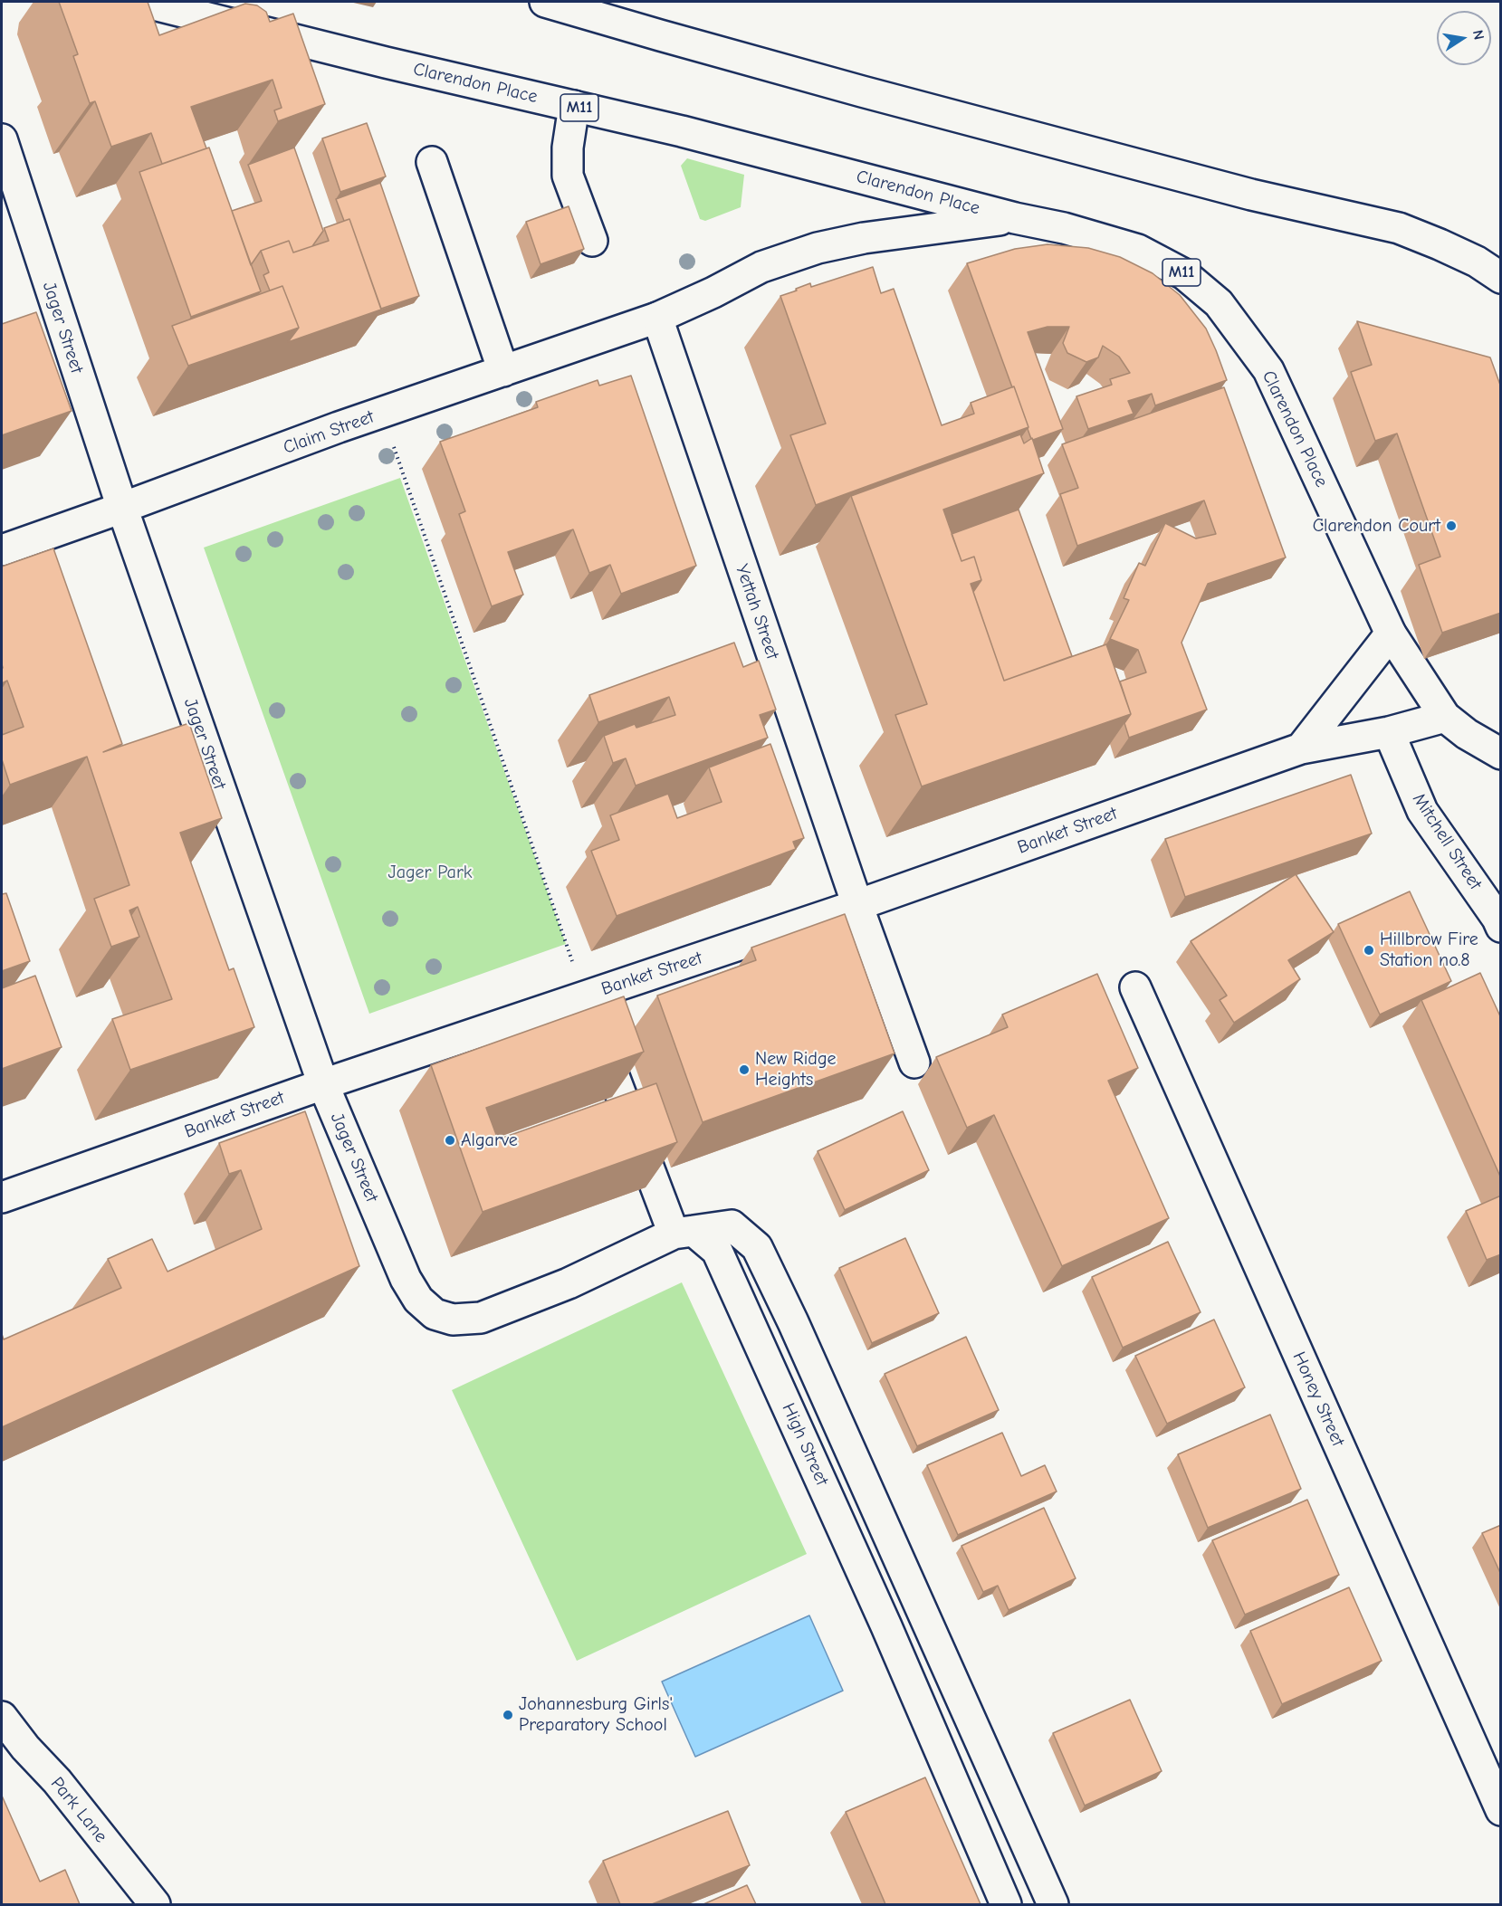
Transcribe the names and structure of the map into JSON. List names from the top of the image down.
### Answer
{
  "streets": {
    "street": [
      "Clarendon Place",
      "M11",
      "Jager Street",
      "Claim Street",
      "Yettah Street",
      "Banket Street",
      "Mitchell Street",
      "Honey Street",
      "High Street",
      "Park Lane"
    ]
  },
  "crossings": [
    ["Clarendon Place", "M11"],
    ["Clarendon Place", "Claim Street"],
    ["Clarendon Place", "Banket Street"],
    ["M11", "Banket Street"],
    ["Jager Street", "Claim Street"],
    ["Jager Street", "Banket Street"],
    ["Jager Street", "High Street"],
    ["Claim Street", "Yettah Street"],
    ["Yettah Street", "Banket Street"],
    ["Banket Street", "Mitchell Street"]
  ],
  "parks": ["Jager Park"],
  "places": [
    "Clarendon Court",
    "Hillbrow Fire Station no.8",
    "New Ridge Heights",
    "Algarve",
    "Johannesburg Girls' Preparatory School"
  ],
  "north": "right"
}
